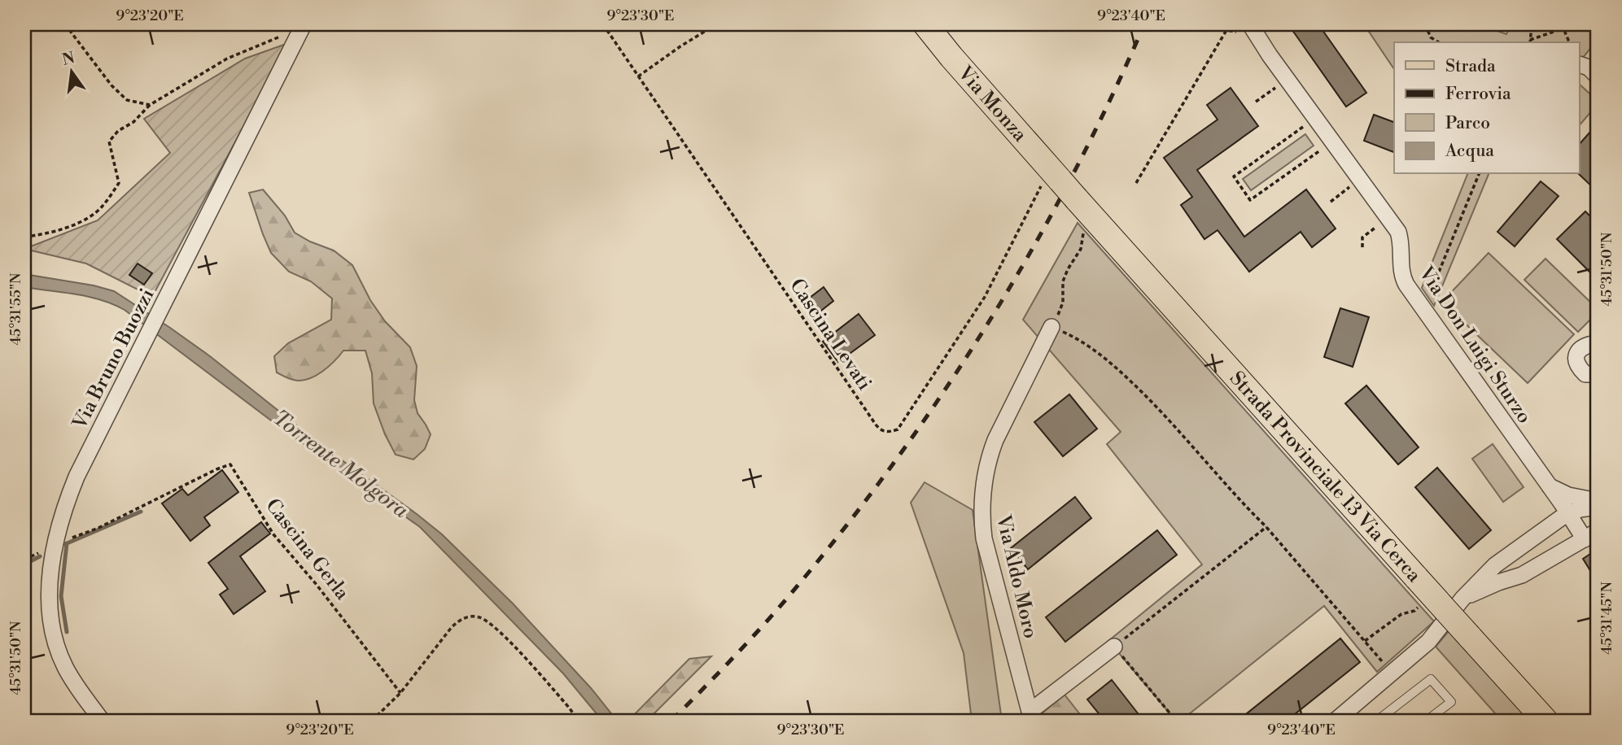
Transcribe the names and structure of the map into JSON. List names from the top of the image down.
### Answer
{
  "streets": {
    "main road": ["Via Monza", "Strada Provinciale 13 Via Cerca"],
    "street": ["Via Don Luigi Sturzo", "Via Bruno Buozzi", "Via Aldo Moro"],
    "path": ["Cascina Levati", "Cascina Gerla"]
  },
  "crossings": [
    ["Via Monza", "Cascina Levati"],
    ["Via Monza", "Strada Provinciale 13 Via Cerca"],
    ["Cascina Levati", "Strada Provinciale 13 Via Cerca"],
    ["Via Bruno Buozzi", "Cascina Gerla"]
  ],
  "water": ["Torrente Molgora"],
  "legend": [
    "Strada",
    "Ferrovia",
    "Parco",
    "Acqua"
  ],
  "north": "top",
  "coordinates": [
    "9°23'20\"E",
    "9°23'30\"E",
    "9°23'40\"E",
    "45°31'50\"N",
    "45°31'55\"N",
    "45°31'45\"N"
  ]
}
